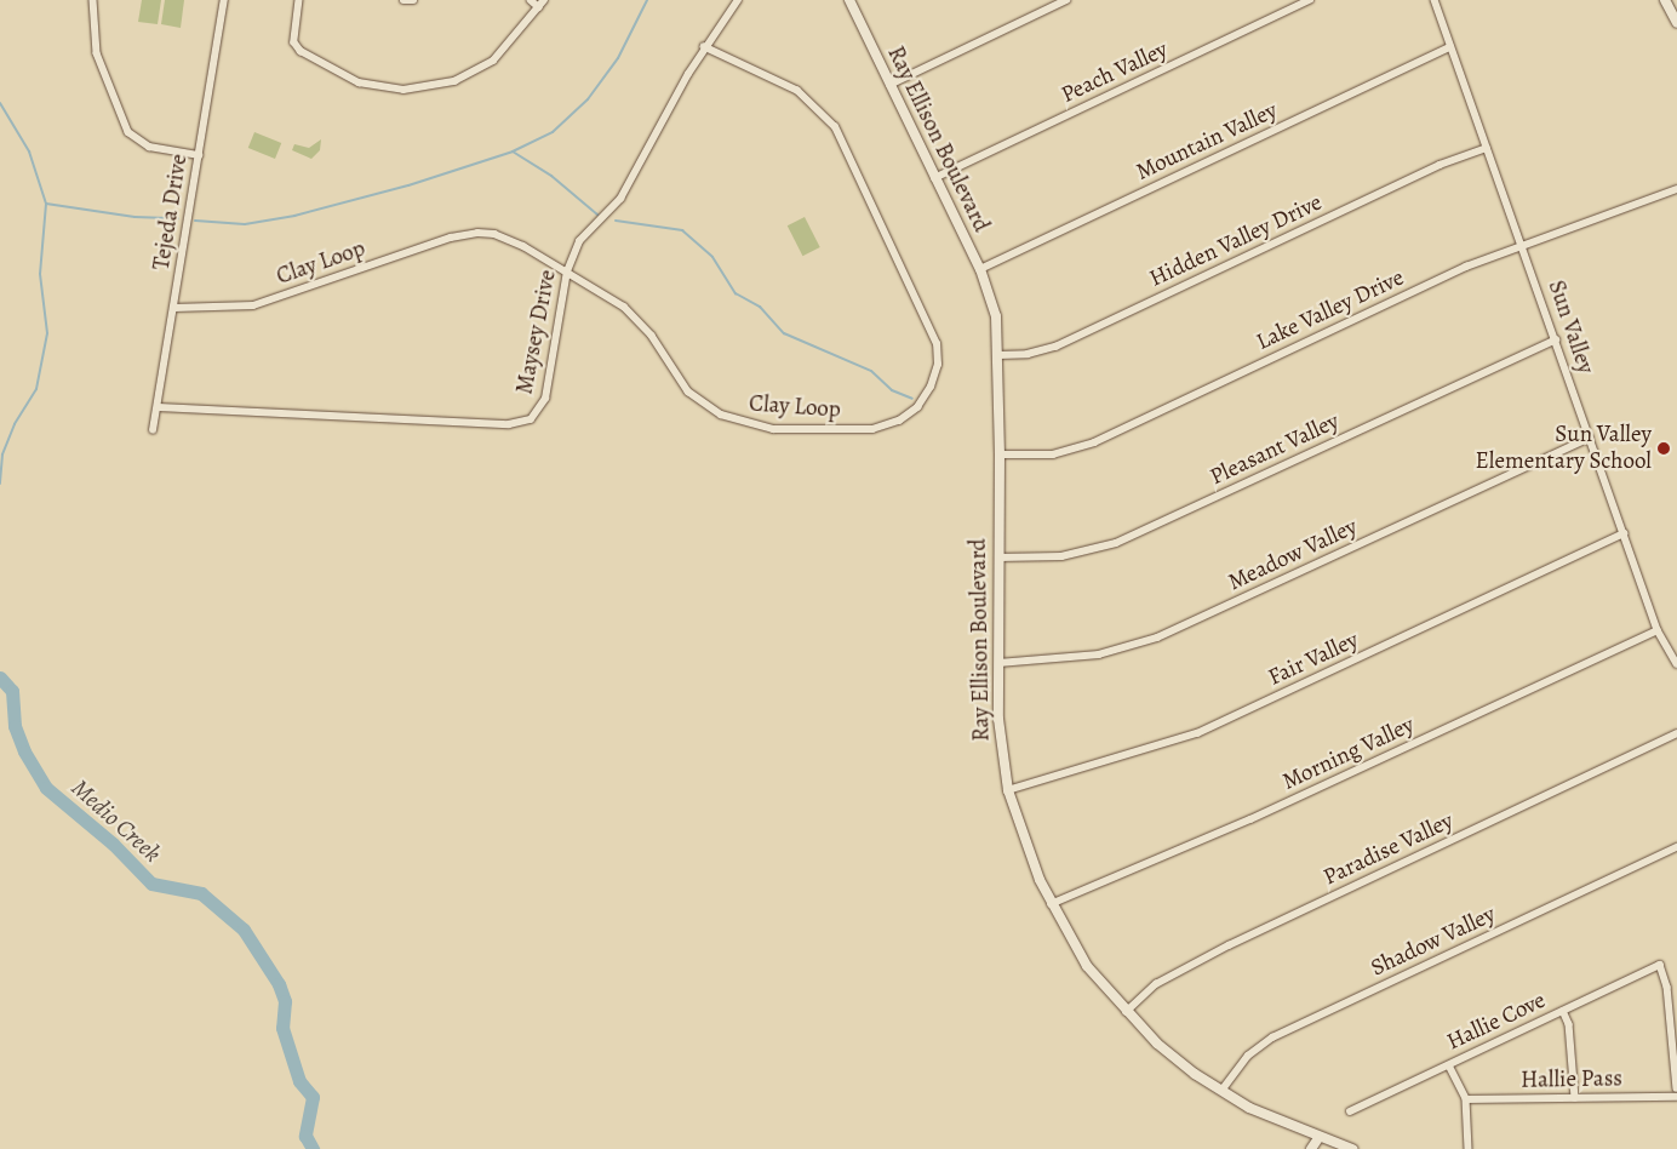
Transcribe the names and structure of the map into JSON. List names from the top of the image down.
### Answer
{
  "streets": {
    "street": [
      "Peach Valley",
      "Ray Ellison Boulevard",
      "Mountain Valley",
      "Tejeda Drive",
      "Hidden Valley Drive",
      "Clay Loop",
      "Lake Valley Drive",
      "Sun Valley",
      "Maysey Drive",
      "Pleasant Valley",
      "Meadow Valley",
      "Fair Valley",
      "Morning Valley",
      "Paradise Valley",
      "Shadow Valley",
      "Hallie Cove",
      "Hallie Pass"
    ]
  },
  "crossings": [
    ["Peach Valley", "Ray Ellison Boulevard"],
    ["Ray Ellison Boulevard", "Mountain Valley"],
    ["Ray Ellison Boulevard", "Hidden Valley Drive"],
    ["Ray Ellison Boulevard", "Lake Valley Drive"],
    ["Ray Ellison Boulevard", "Pleasant Valley"],
    ["Ray Ellison Boulevard", "Meadow Valley"],
    ["Ray Ellison Boulevard", "Fair Valley"],
    ["Ray Ellison Boulevard", "Morning Valley"],
    ["Ray Ellison Boulevard", "Paradise Valley"],
    ["Ray Ellison Boulevard", "Shadow Valley"],
    ["Mountain Valley", "Sun Valley"],
    ["Tejeda Drive", "Clay Loop"],
    ["Tejeda Drive", "Maysey Drive"],
    ["Hidden Valley Drive", "Sun Valley"],
    ["Clay Loop", "Maysey Drive"],
    ["Lake Valley Drive", "Sun Valley"],
    ["Sun Valley", "Pleasant Valley"],
    ["Sun Valley", "Meadow Valley"],
    ["Sun Valley", "Fair Valley"],
    ["Sun Valley", "Morning Valley"]
  ],
  "water": ["Medio Creek"],
  "places": ["Sun Valley Elementary School"]
}
